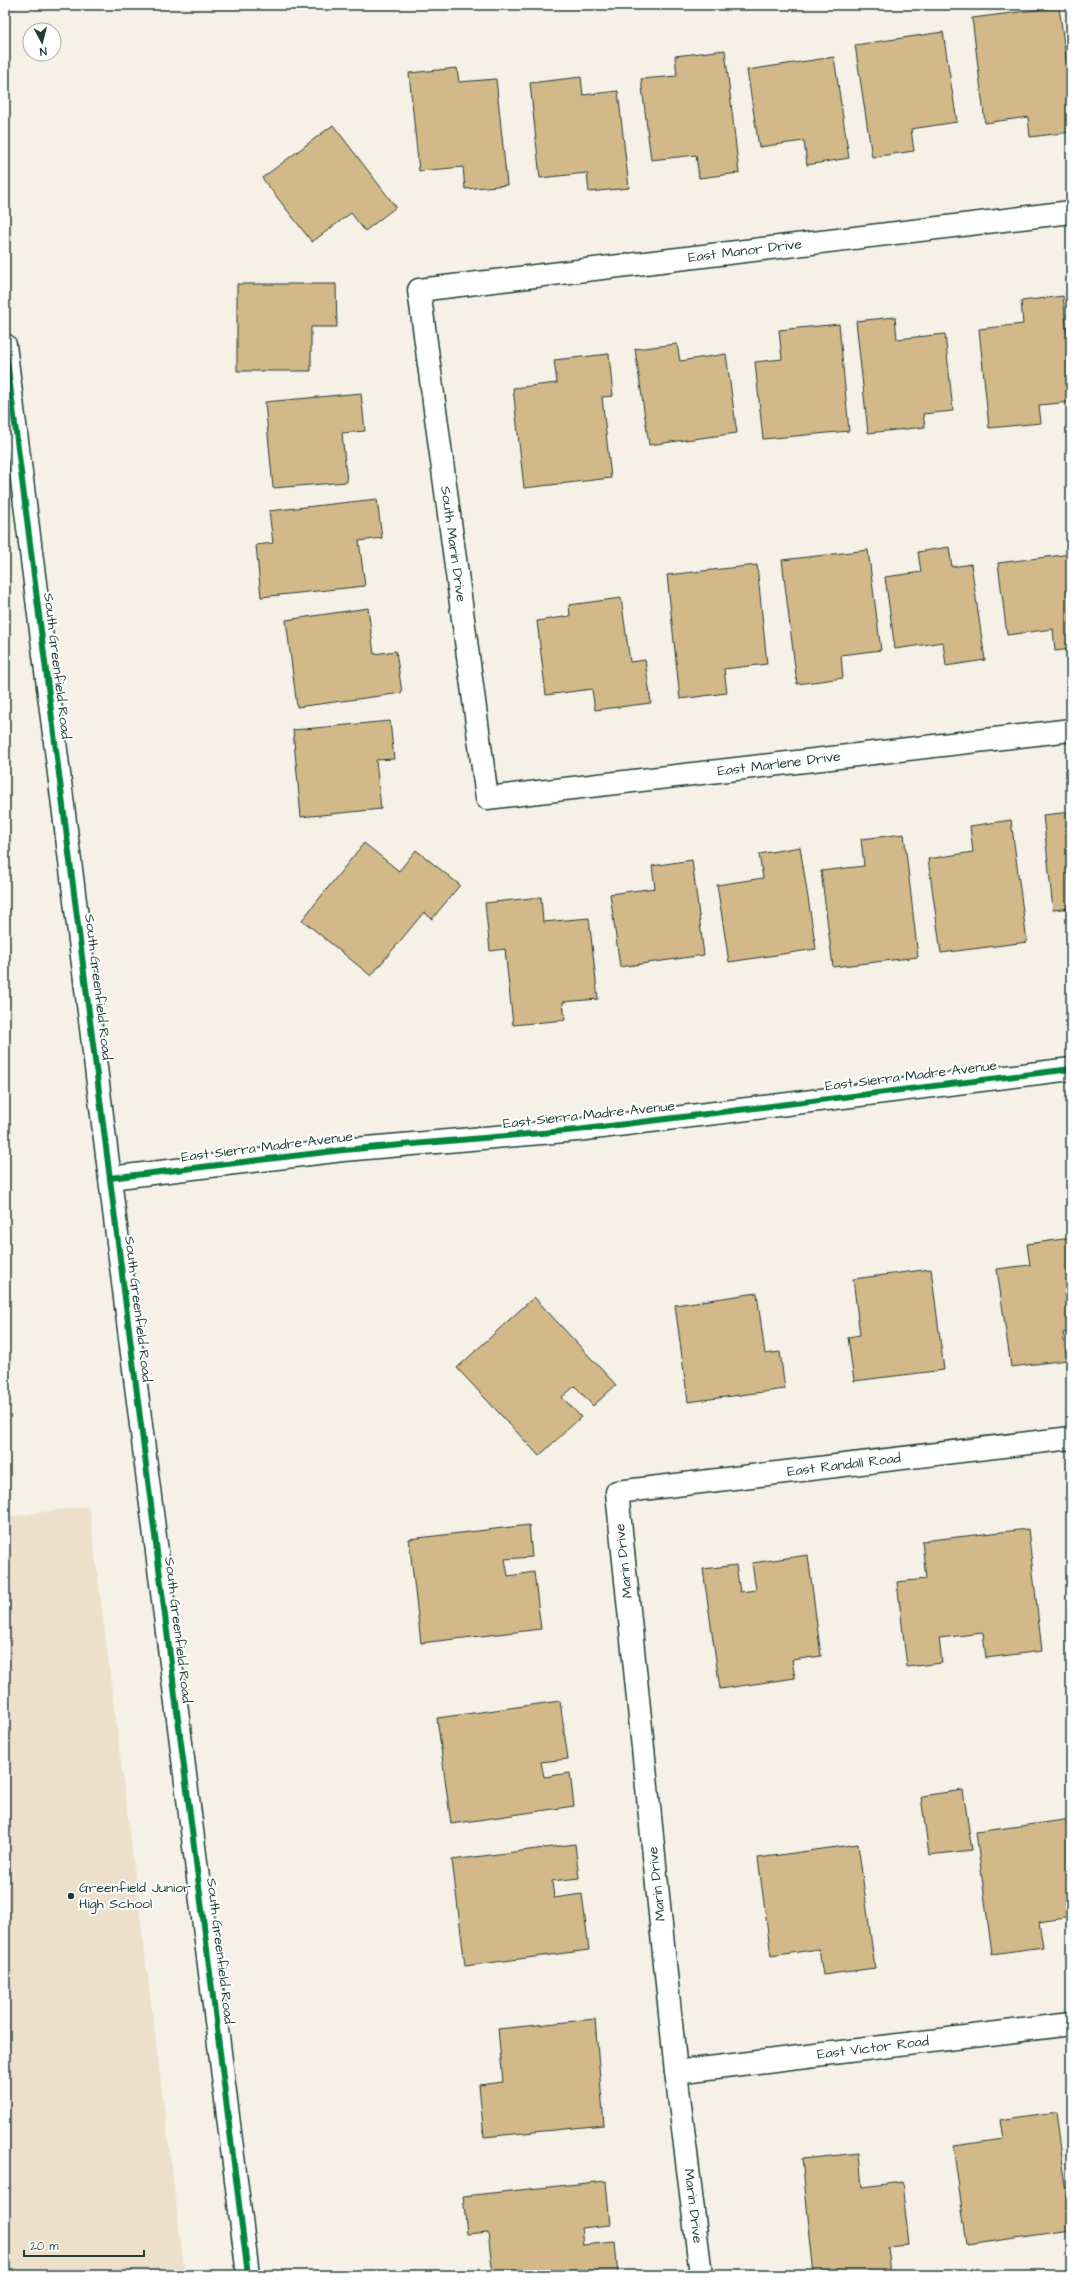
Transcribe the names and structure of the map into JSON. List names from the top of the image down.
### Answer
{
  "streets": {
    "street": [
      "East Manor Drive",
      "South Marin Drive",
      "South Greenfield Road",
      "East Marlene Drive",
      "East Sierra Madre Avenue",
      "East Randall Road",
      "Marin Drive",
      "East Victor Road"
    ]
  },
  "crossings": [
    ["East Manor Drive", "South Marin Drive"],
    ["South Marin Drive", "East Marlene Drive"],
    ["South Greenfield Road", "East Sierra Madre Avenue"],
    ["East Randall Road", "Marin Drive"],
    ["Marin Drive", "East Victor Road"]
  ],
  "places": ["Greenfield Junior High School"],
  "scale_bar": "20 m",
  "north": "bottom"
}
